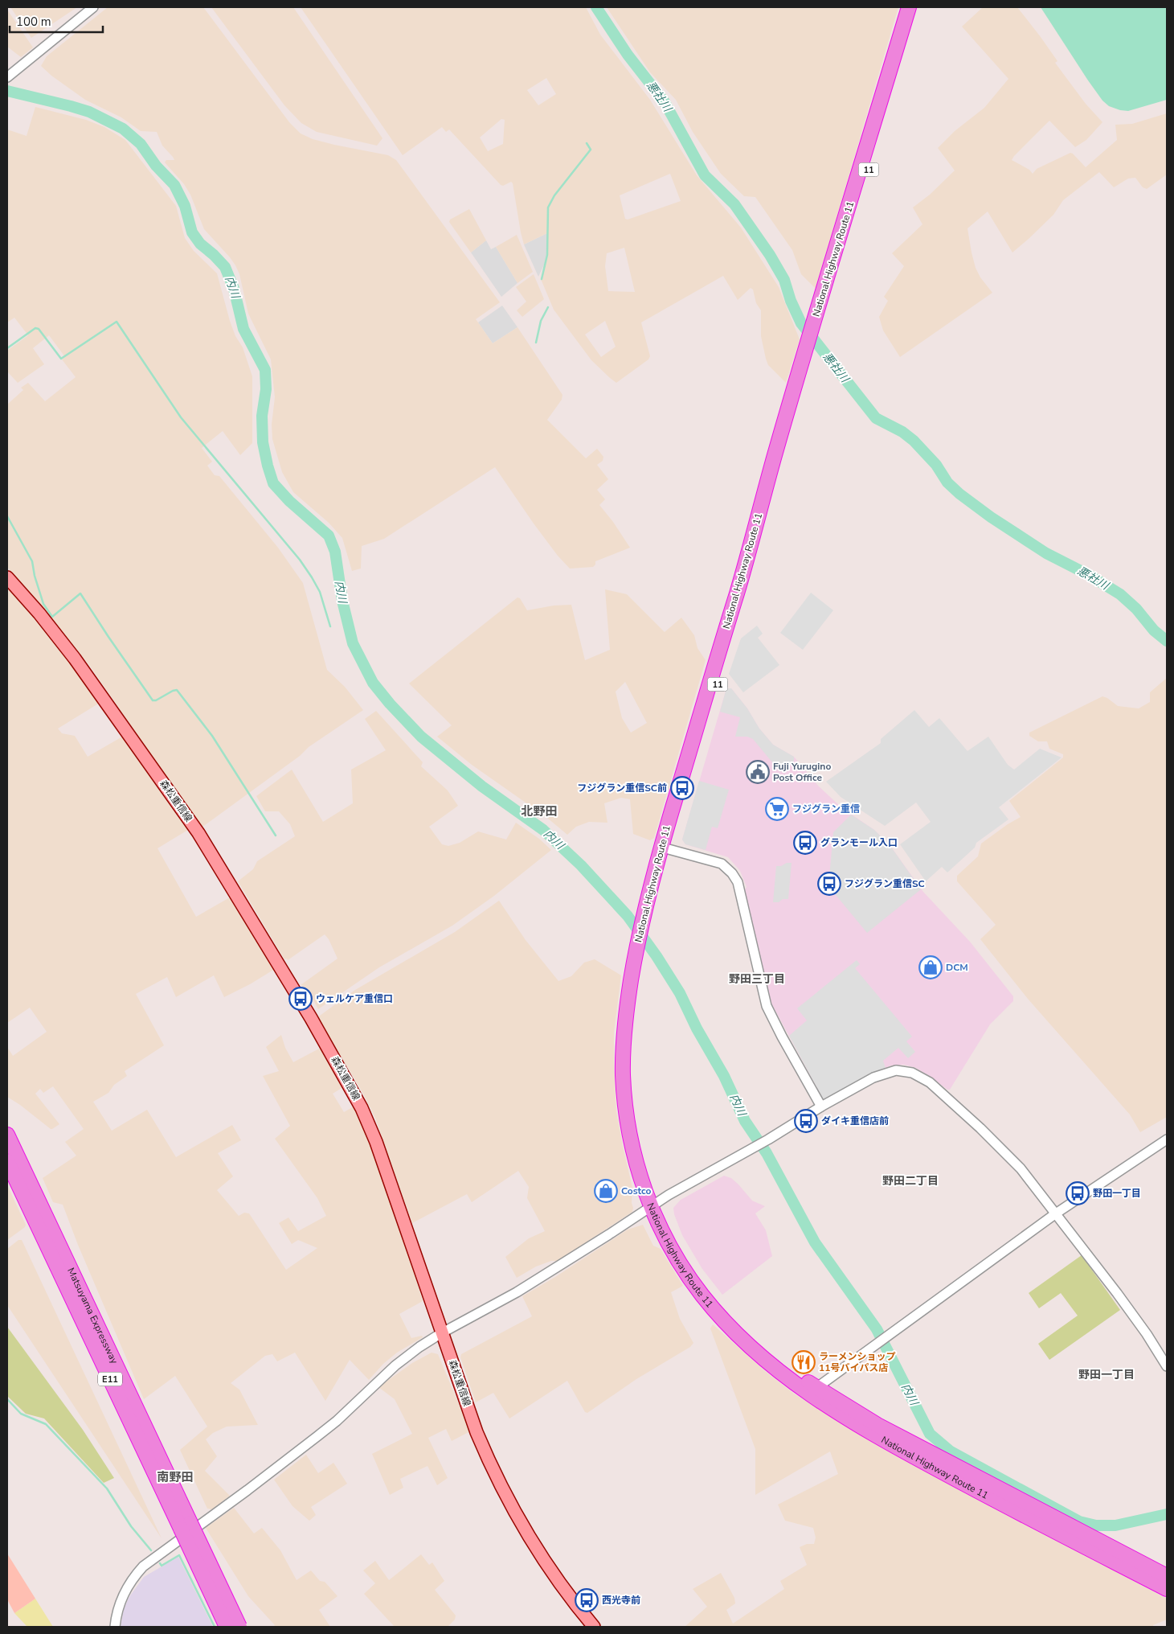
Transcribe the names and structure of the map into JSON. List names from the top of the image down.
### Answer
{
  "streets": {
    "highway": [
      "11",
      "National Highway Route 11",
      "Matsuyama Expressway",
      "E11"
    ],
    "main road": ["森松重信線"]
  },
  "districts": [
    "北野田",
    "野田三丁目",
    "野田二丁目",
    "野田一丁目",
    "南野田"
  ],
  "water": ["悪社川", "内川"],
  "places": {
    "public building": ["Fuji Yurugino Post Office"],
    "bus stop": [
      "フジグラン重信SC前",
      "グランモール入口",
      "フジグラン重信SC",
      "ウェルケア重信口",
      "ダイキ重信店前",
      "野田一丁目",
      "西光寺前"
    ],
    "supermarket": ["フジグラン重信"],
    "shop": ["DCM", "Costco"],
    "restaurant": ["ラーメンショップ 11号バイパス店"]
  },
  "scale_bar": "100 m"
}
